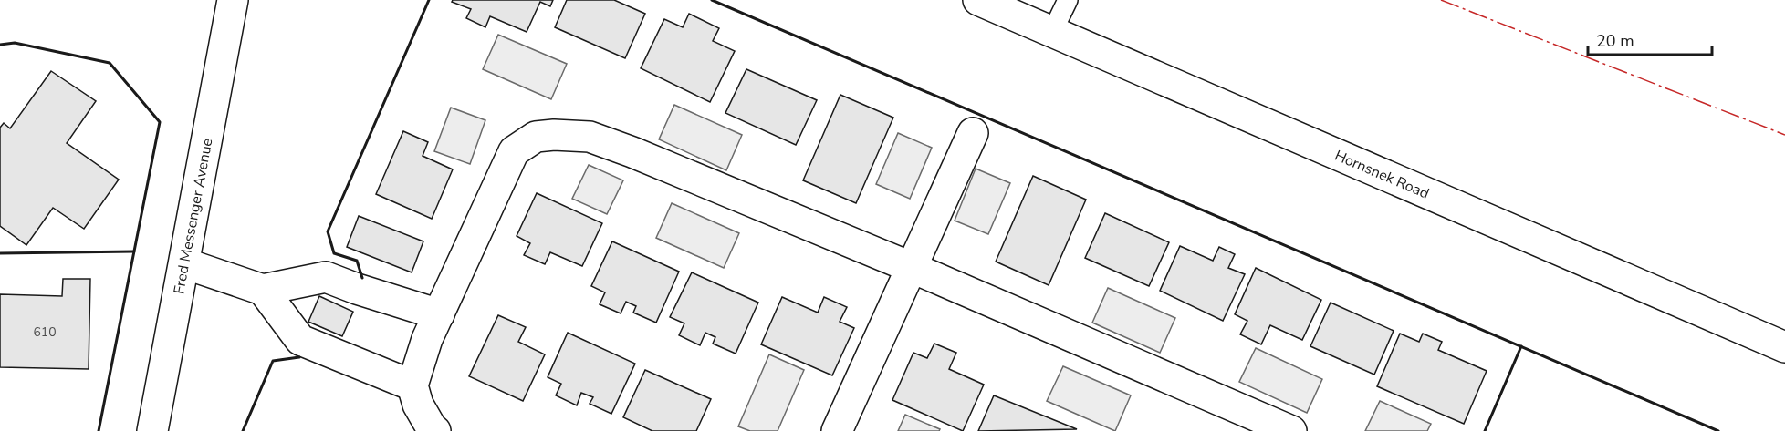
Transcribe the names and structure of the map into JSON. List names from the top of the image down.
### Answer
{
  "streets": {
    "street": ["Hornsnek Road", "Fred Messenger Avenue"]
  },
  "house_numbers": ["610"],
  "scale_bar": "20 m"
}
